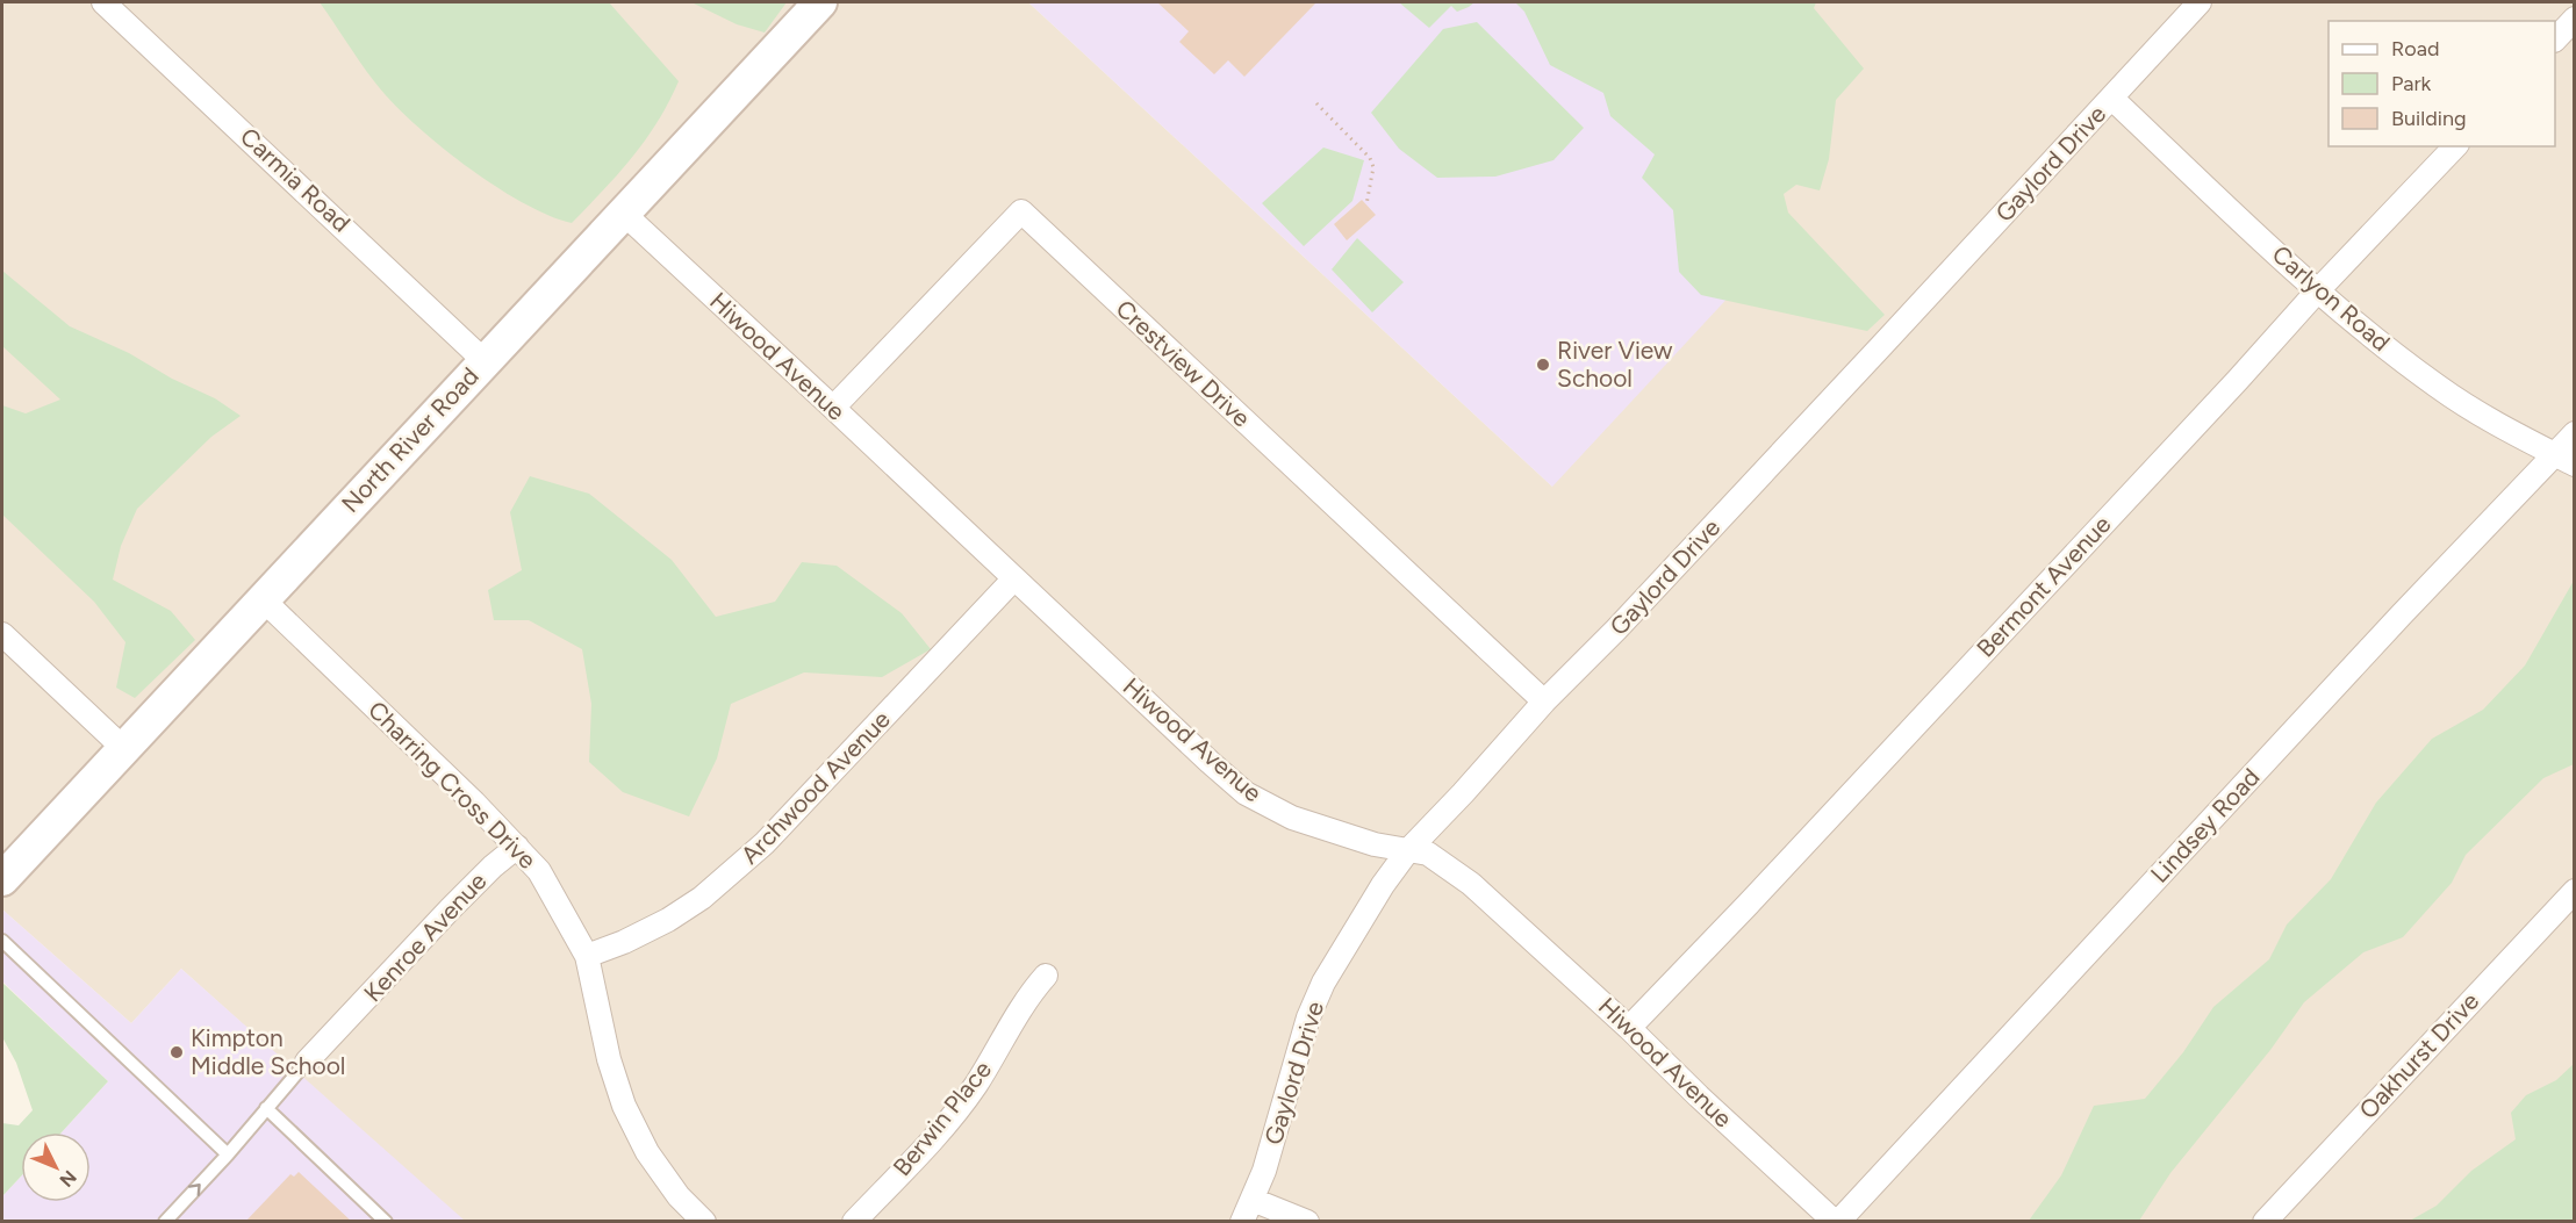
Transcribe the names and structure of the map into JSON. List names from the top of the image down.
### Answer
{
  "streets": {
    "street": [
      "Gaylord Drive",
      "Carmia Road",
      "Carlyon Road",
      "Hiwood Avenue",
      "Crestview Drive",
      "North River Road",
      "Bermont Avenue",
      "Charring Cross Drive",
      "Archwood Avenue",
      "Lindsey Road",
      "Kenroe Avenue",
      "Oakhurst Drive",
      "Berwin Place"
    ]
  },
  "crossings": [
    ["Gaylord Drive", "Carlyon Road"],
    ["Gaylord Drive", "Hiwood Avenue"],
    ["Gaylord Drive", "Crestview Drive"],
    ["Carmia Road", "North River Road"],
    ["Carlyon Road", "Bermont Avenue"],
    ["Carlyon Road", "Lindsey Road"],
    ["Hiwood Avenue", "Crestview Drive"],
    ["Hiwood Avenue", "North River Road"],
    ["Hiwood Avenue", "Bermont Avenue"],
    ["Hiwood Avenue", "Archwood Avenue"],
    ["Hiwood Avenue", "Lindsey Road"],
    ["North River Road", "Charring Cross Drive"],
    ["Charring Cross Drive", "Archwood Avenue"],
    ["Charring Cross Drive", "Kenroe Avenue"]
  ],
  "places": ["River View School", "Kimpton Middle School"],
  "legend": ["Road", "Park", "Building"],
  "north": "bottom right"
}
